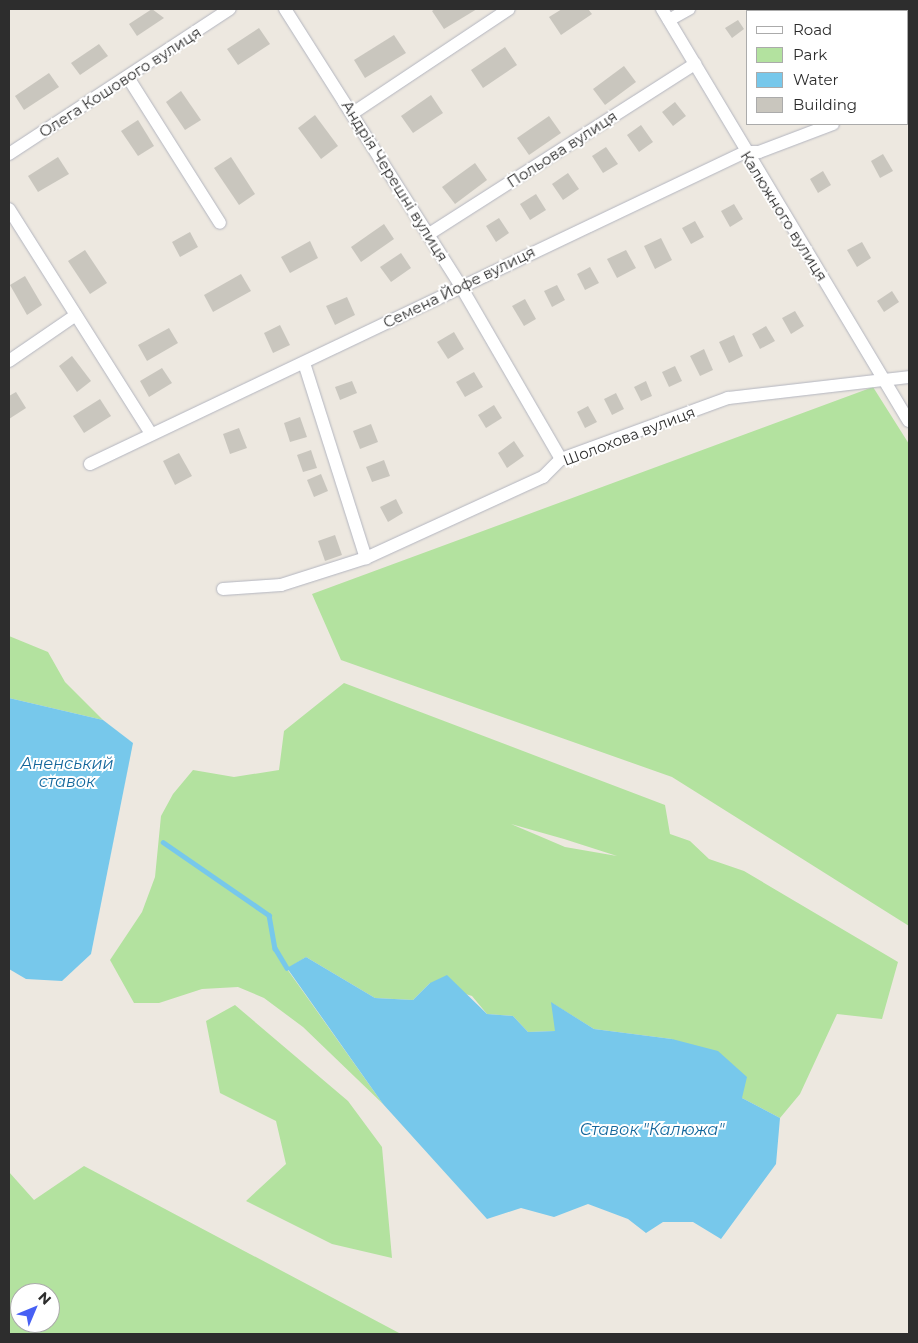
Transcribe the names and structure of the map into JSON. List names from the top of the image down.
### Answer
{
  "streets": {
    "street": [
      "Олега Кошового вулиця",
      "Польова вулиця",
      "Андрія Черешні вулиця",
      "Калюжного вулиця",
      "Семена Йофе вулиця",
      "Шолохова вулиця"
    ]
  },
  "crossings": [
    ["Польова вулиця", "Андрія Черешні вулиця"],
    ["Польова вулиця", "Калюжного вулиця"],
    ["Андрія Черешні вулиця", "Семена Йофе вулиця"],
    ["Андрія Черешні вулиця", "Шолохова вулиця"],
    ["Калюжного вулиця", "Семена Йофе вулиця"],
    ["Калюжного вулиця", "Шолохова вулиця"]
  ],
  "water": ["Аненський ставок", "Ставок \"Калюжа\""],
  "legend": [
    "Road",
    "Park",
    "Water",
    "Building"
  ],
  "north": "top right"
}
